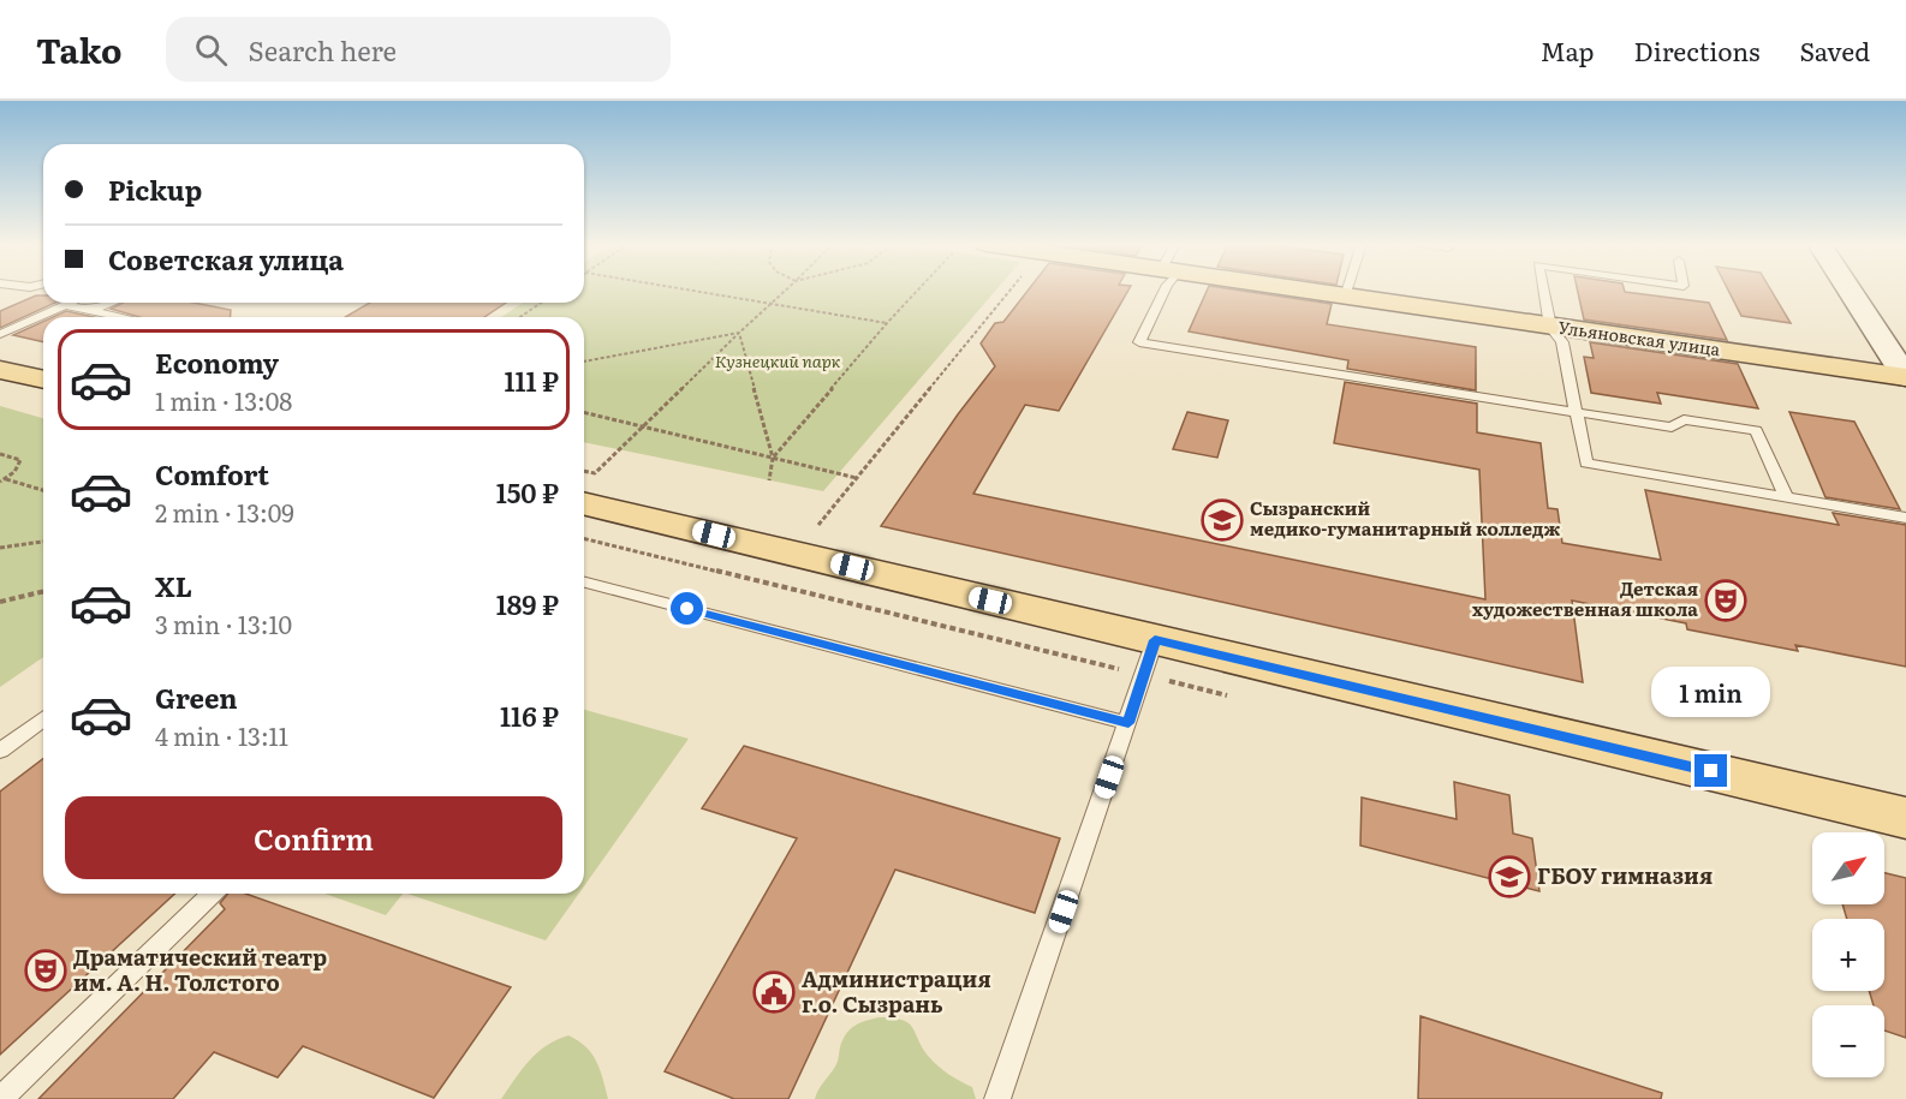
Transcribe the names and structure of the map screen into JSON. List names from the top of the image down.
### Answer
{
  "streets": {
    "main road": ["Ульяновская улица"]
  },
  "parks": ["Кузнецкий парк"],
  "places": {
    "school or university": ["Сызранский медико-гуманитарный колледж", "ГБОУ гимназия"],
    "theatre": ["Детская художественная школа", "Драматический театр им. А. Н. Толстого"],
    "public building": ["Администрация г.о. Сызрань"]
  },
  "north": "top right",
  "page": {
    "header": "Tako",
    "search": "Search here",
    "nav": ["Map", "Directions", "Saved"],
    "banner": ["Pickup", "Советская улица"],
    "list": [
      {
        "name": "Economy",
        "note": "1 min · 13:08",
        "value": "111 ₽"
      },
      {
        "name": "Comfort",
        "note": "2 min · 13:09",
        "value": "150 ₽"
      },
      {
        "name": "XL",
        "note": "3 min · 13:10",
        "value": "189 ₽"
      },
      {
        "name": "Green",
        "note": "4 min · 13:11",
        "value": "116 ₽"
      }
    ],
    "bubble": "1 min",
    "buttons": "Confirm",
    "map_buttons": ["+", "−"]
  }
}
